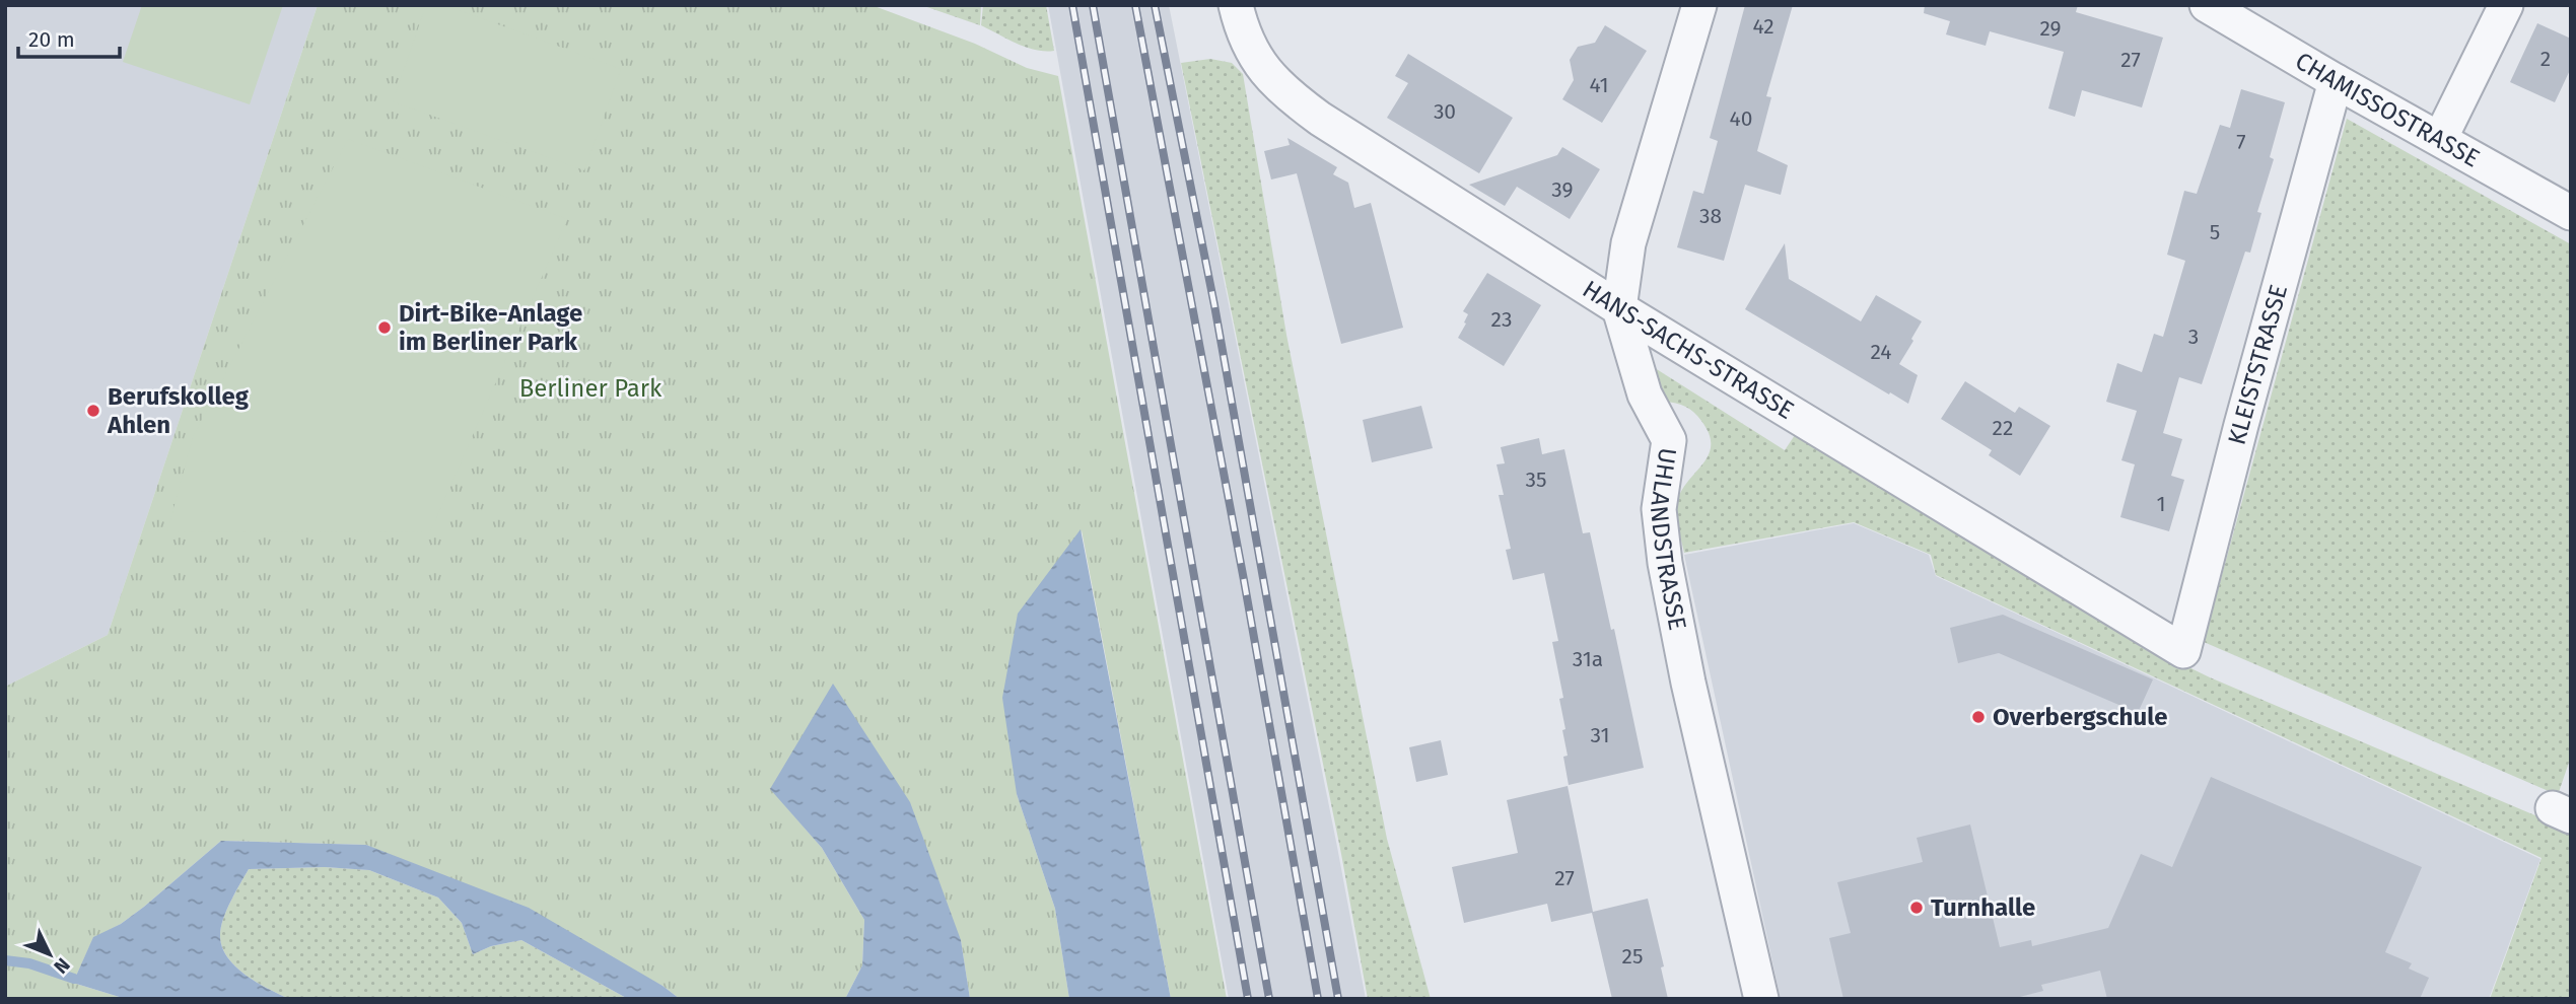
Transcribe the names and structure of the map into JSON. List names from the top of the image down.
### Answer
{
  "streets": {
    "street": [
      "CHAMISSOSTRASSE",
      "HANS-SACHS-STRASSE",
      "KLEISTSTRASSE",
      "UHLANDSTRASSE"
    ]
  },
  "crossings": [
    ["CHAMISSOSTRASSE", "KLEISTSTRASSE"],
    ["HANS-SACHS-STRASSE", "KLEISTSTRASSE"],
    ["HANS-SACHS-STRASSE", "UHLANDSTRASSE"]
  ],
  "parks": ["Berliner Park"],
  "places": [
    "Dirt-Bike-Anlage im Berliner Park",
    "Berufskolleg Ahlen",
    "Overbergschule",
    "Turnhalle"
  ],
  "house_numbers": [
    "42",
    "29",
    "2",
    "27",
    "41",
    "30",
    "40",
    "7",
    "39",
    "38",
    "5",
    "23",
    "3",
    "24",
    "22",
    "35",
    "1",
    "31a",
    "31",
    "27",
    "25"
  ],
  "scale_bar": "20 m",
  "north": "bottom right"
}
